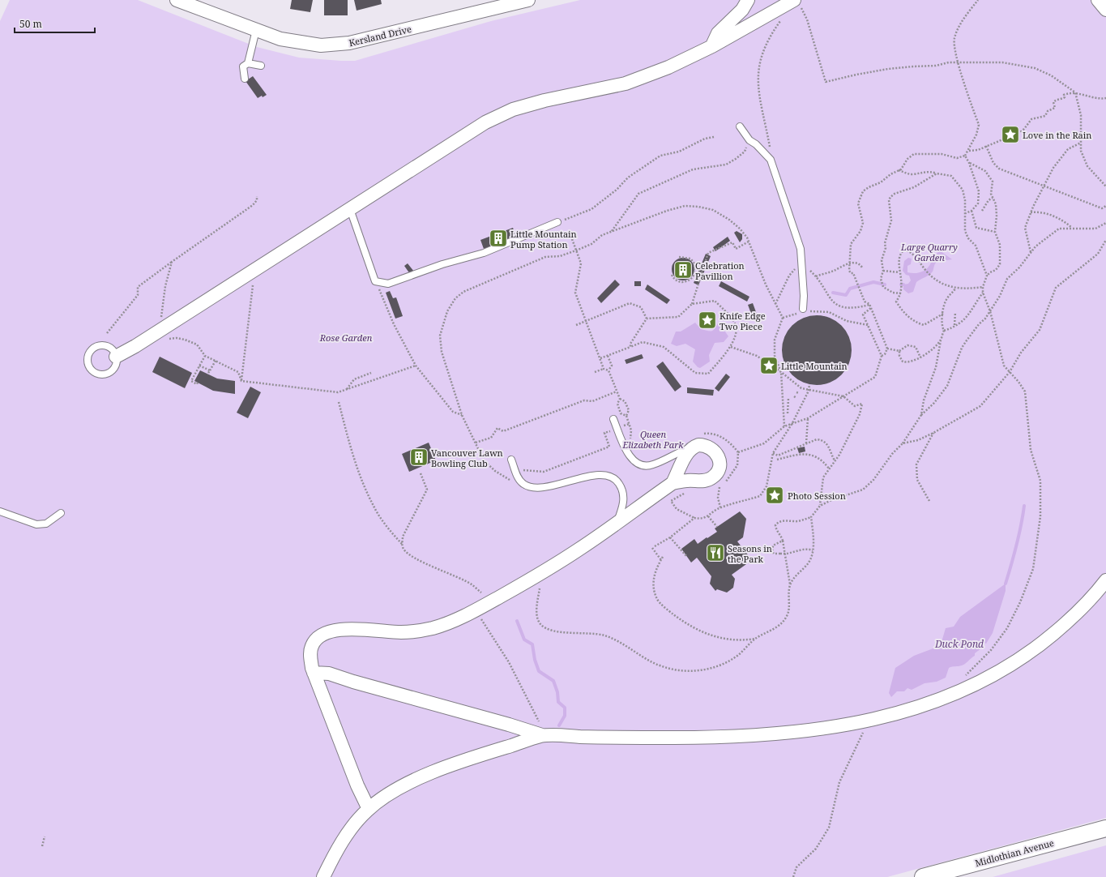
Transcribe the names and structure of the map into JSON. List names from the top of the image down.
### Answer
{
  "streets": {
    "street": ["Kersland Drive", "Midlothian Avenue"]
  },
  "water": ["Duck Pond"],
  "parks": ["Large Quarry Garden", "Rose Garden", "Queen Elizabeth Park"],
  "places": {
    "place": [
      "Love in the Rain",
      "Knife Edge Two Piece",
      "Little Mountain",
      "Photo Session"
    ],
    "building": ["Little Mountain Pump Station", "Celebration Pavillion", "Vancouver Lawn Bowling Club"],
    "restaurant": ["Seasons in the Park"]
  },
  "scale_bar": "50 m"
}
